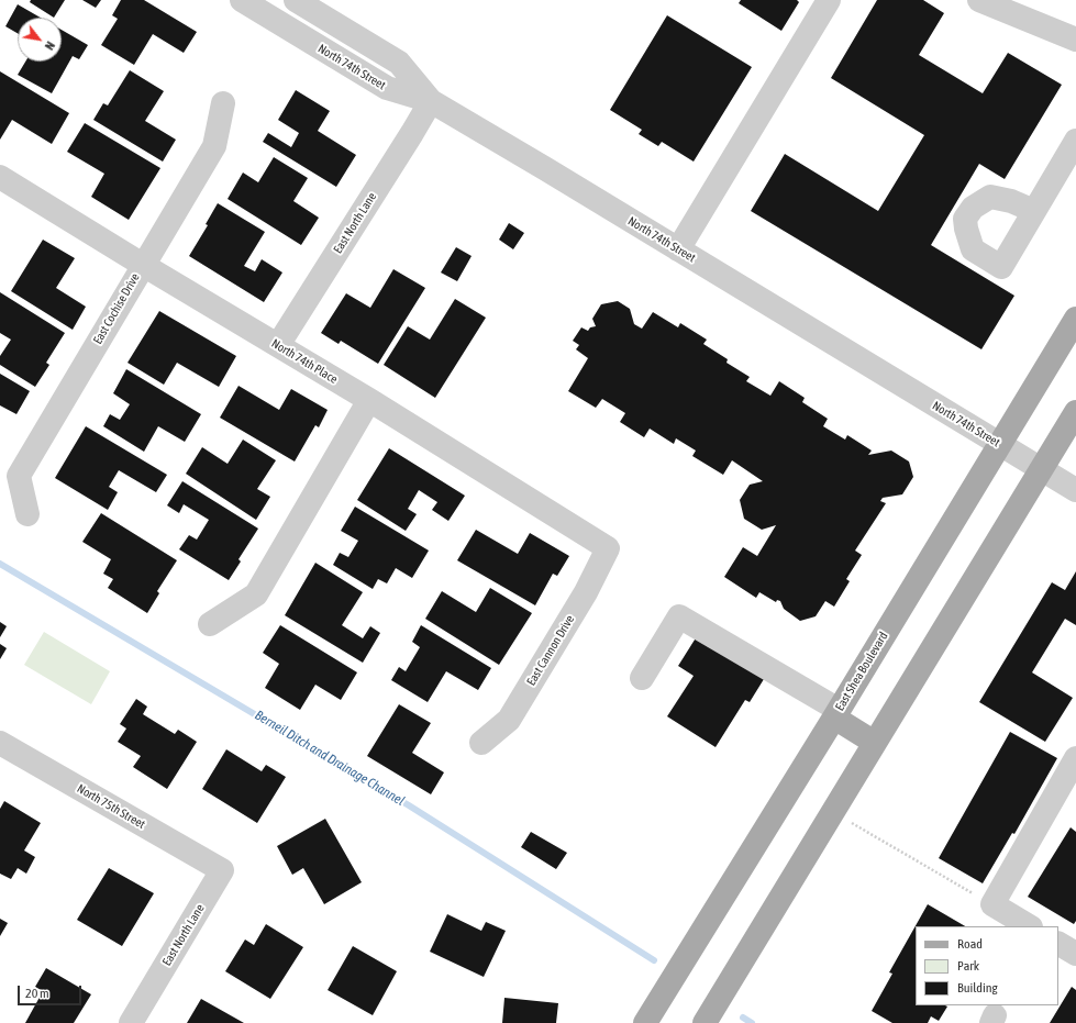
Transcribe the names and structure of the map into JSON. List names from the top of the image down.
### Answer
{
  "streets": {
    "main road": ["East Shea Boulevard"],
    "street": [
      "North 74th Street",
      "East North Lane",
      "East Cochise Drive",
      "North 74th Place",
      "East Cannon Drive",
      "North 75th Street"
    ]
  },
  "crossings": [
    ["North 74th Street", "East North Lane"],
    ["North 74th Street", "East Shea Boulevard"],
    ["East North Lane", "North 74th Place"],
    ["East North Lane", "North 75th Street"],
    ["East Cochise Drive", "North 74th Place"],
    ["North 74th Place", "East Cannon Drive"]
  ],
  "water": ["Berneil Ditch and Drainage Channel"],
  "legend": ["Road", "Park", "Building"],
  "scale_bar": "20 m",
  "north": "bottom right"
}
